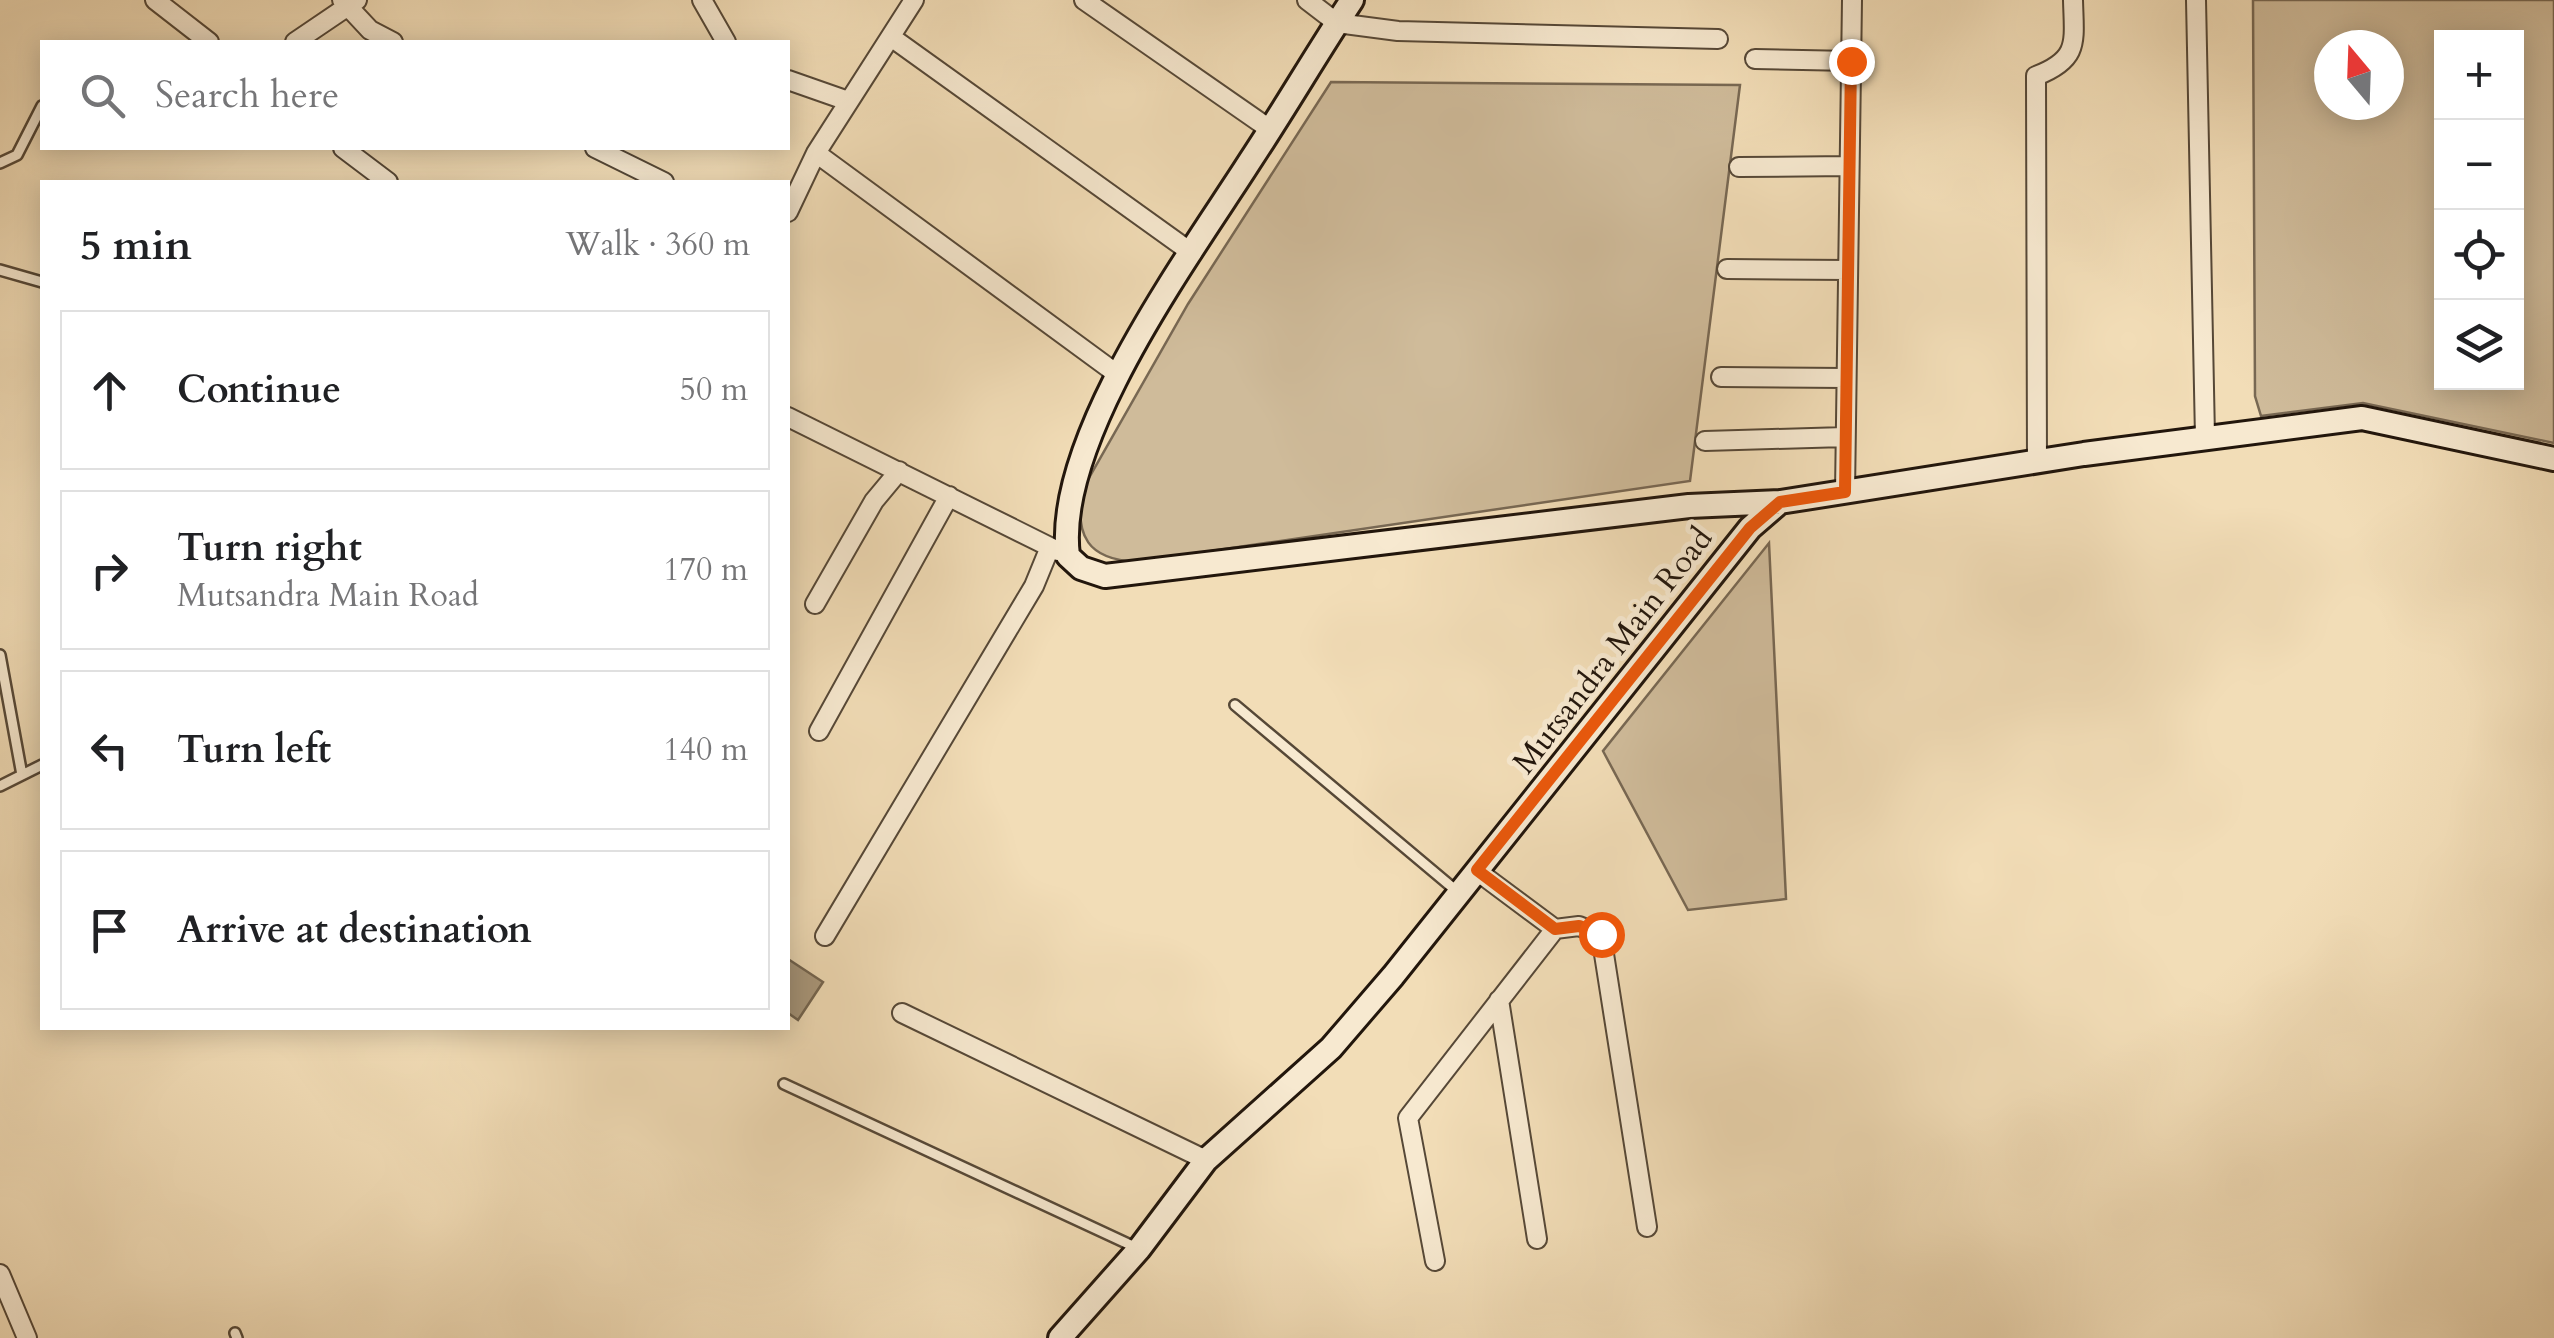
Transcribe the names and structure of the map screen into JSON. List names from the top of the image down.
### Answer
{
  "streets": {
    "street": ["Mutsandra Main Road"]
  },
  "north": "top",
  "page": {
    "map_buttons": ["+", "−"],
    "search": "Search here",
    "heading": ["5 min", "Walk · 360 m"],
    "list": [
      ["Continue", "50 m"],
      ["Turn right", "Mutsandra Main Road", "170 m"],
      ["Turn left", "140 m"],
      "Arrive at destination"
    ]
  }
}
